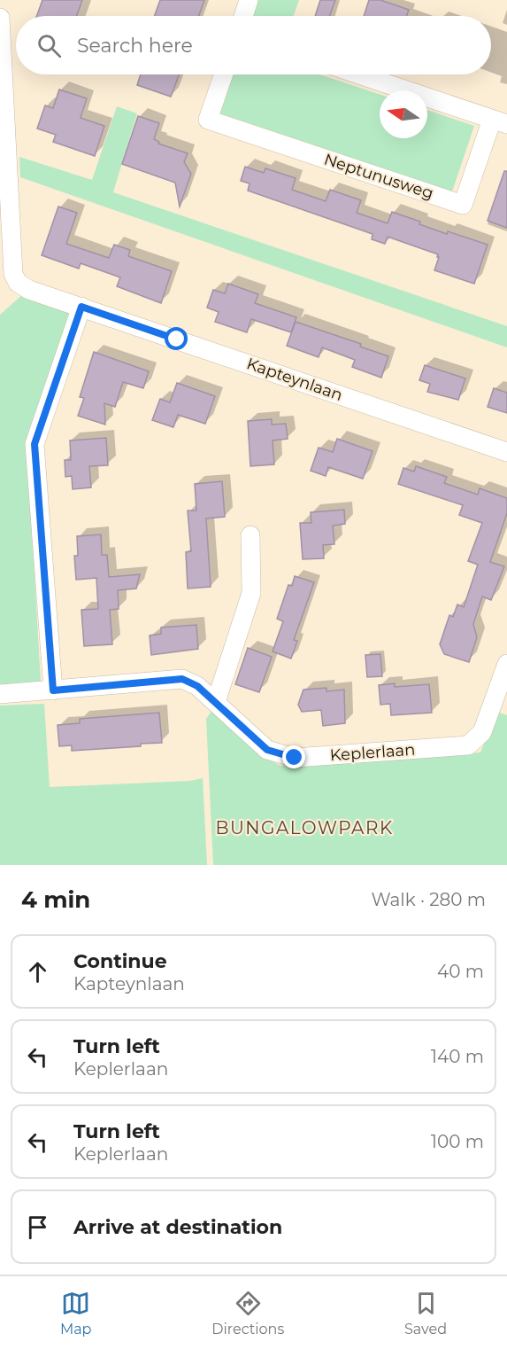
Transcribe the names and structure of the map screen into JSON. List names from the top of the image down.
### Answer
{
  "streets": {
    "street": ["Neptunusweg", "Kapteynlaan", "Keplerlaan"]
  },
  "districts": ["BUNGALOWPARK"],
  "north": "left",
  "page": {
    "search": "Search here",
    "heading": ["4 min", "Walk · 280 m"],
    "list": [
      ["Continue", "Kapteynlaan", "40 m"],
      ["Turn left", "Keplerlaan", "140 m"],
      ["Turn left", "Keplerlaan", "100 m"],
      "Arrive at destination"
    ],
    "nav": ["Map", "Directions", "Saved"]
  }
}
